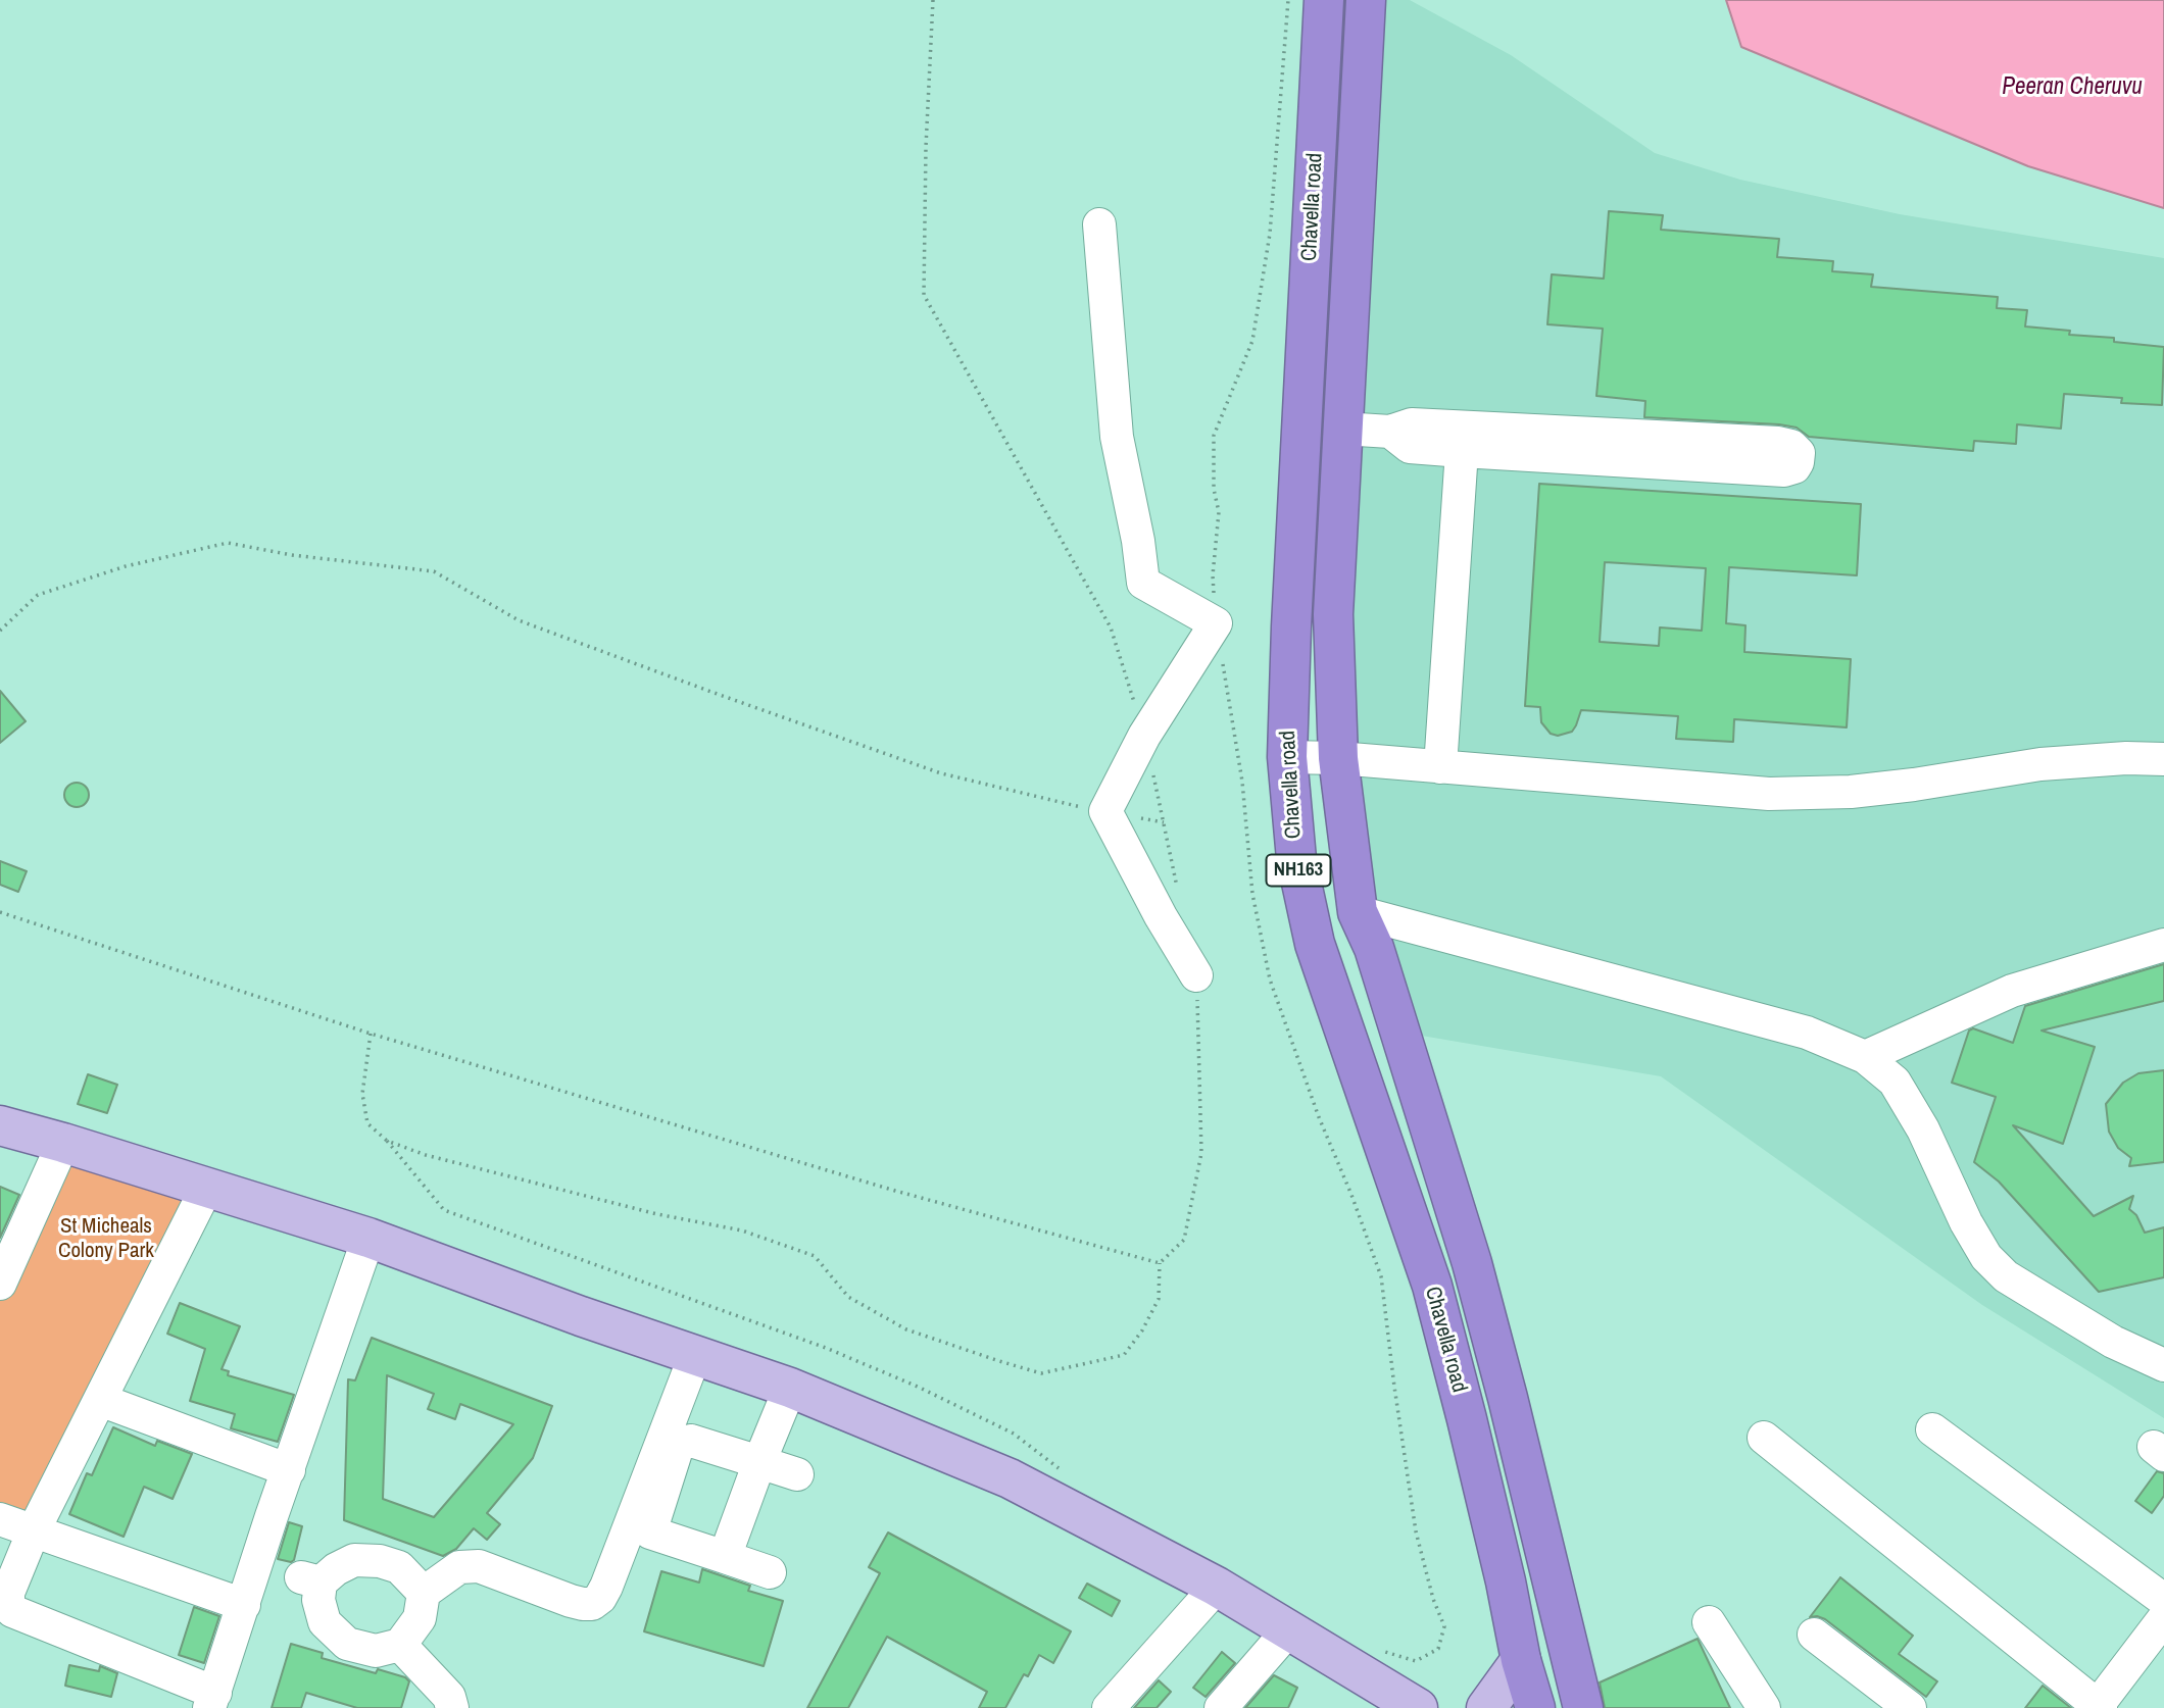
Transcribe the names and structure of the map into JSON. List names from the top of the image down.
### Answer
{
  "streets": {
    "highway": ["Chavella road", "NH163"]
  },
  "water": ["Peeran Cheruvu"],
  "parks": ["St Micheals Colony Park"]
}
